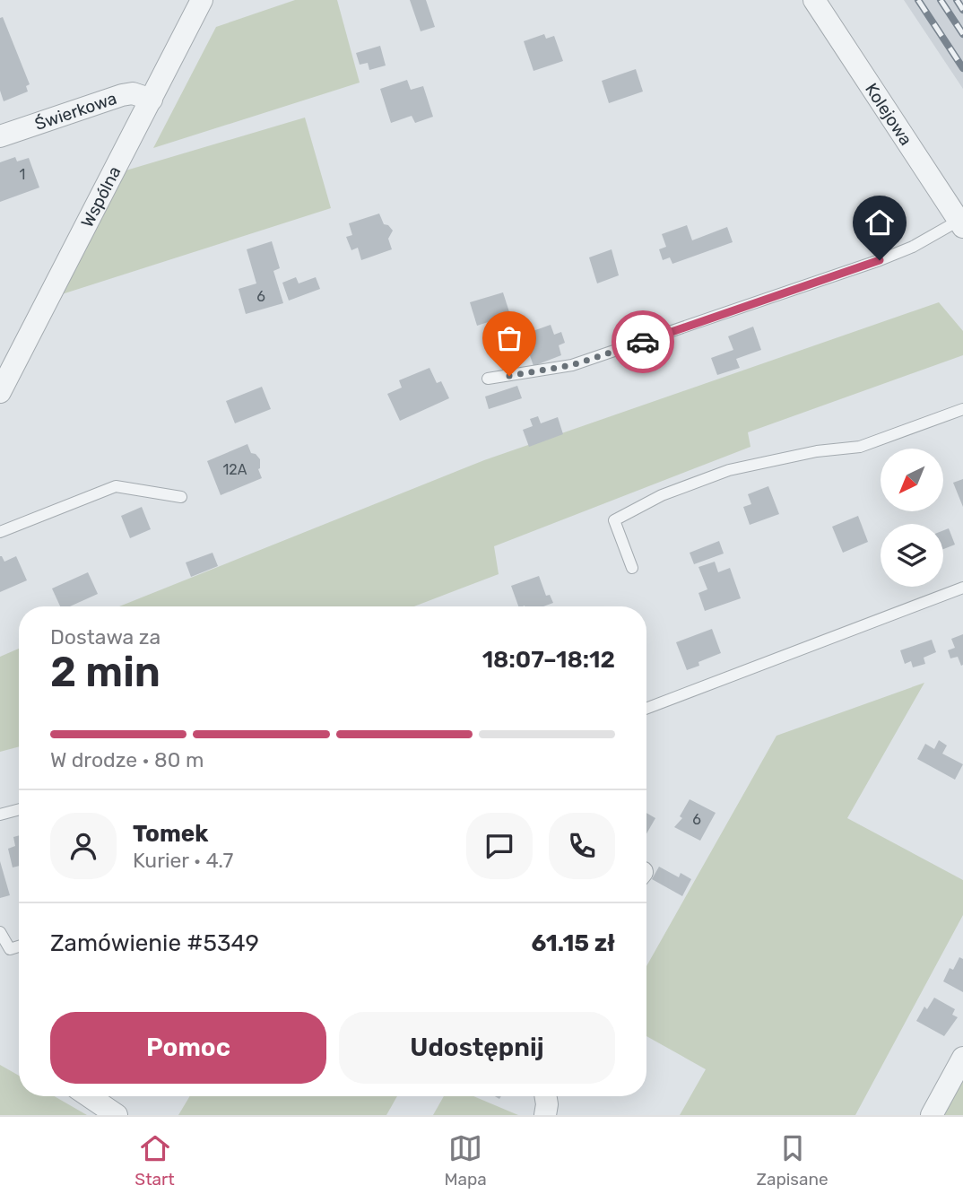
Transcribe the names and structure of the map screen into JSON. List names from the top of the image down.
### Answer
{
  "streets": {
    "street": ["Świerkowa", "Kolejowa", "Wspólna"]
  },
  "crossings": [
    ["Świerkowa", "Wspólna"]
  ],
  "house_numbers": [
    "1",
    "6",
    "12A",
    "6"
  ],
  "north": "bottom left",
  "page": {
    "heading": ["2 min", "Dostawa za", "18:07–18:12"],
    "panel": [
      "Tomek",
      "Kurier · 4.7",
      "Zamówienie #5349",
      "61.15 zł"
    ],
    "bar": "W drodze · 80 m",
    "buttons": ["Pomoc", "Udostępnij"],
    "tabs": ["Start", "Mapa", "Zapisane"]
  }
}
